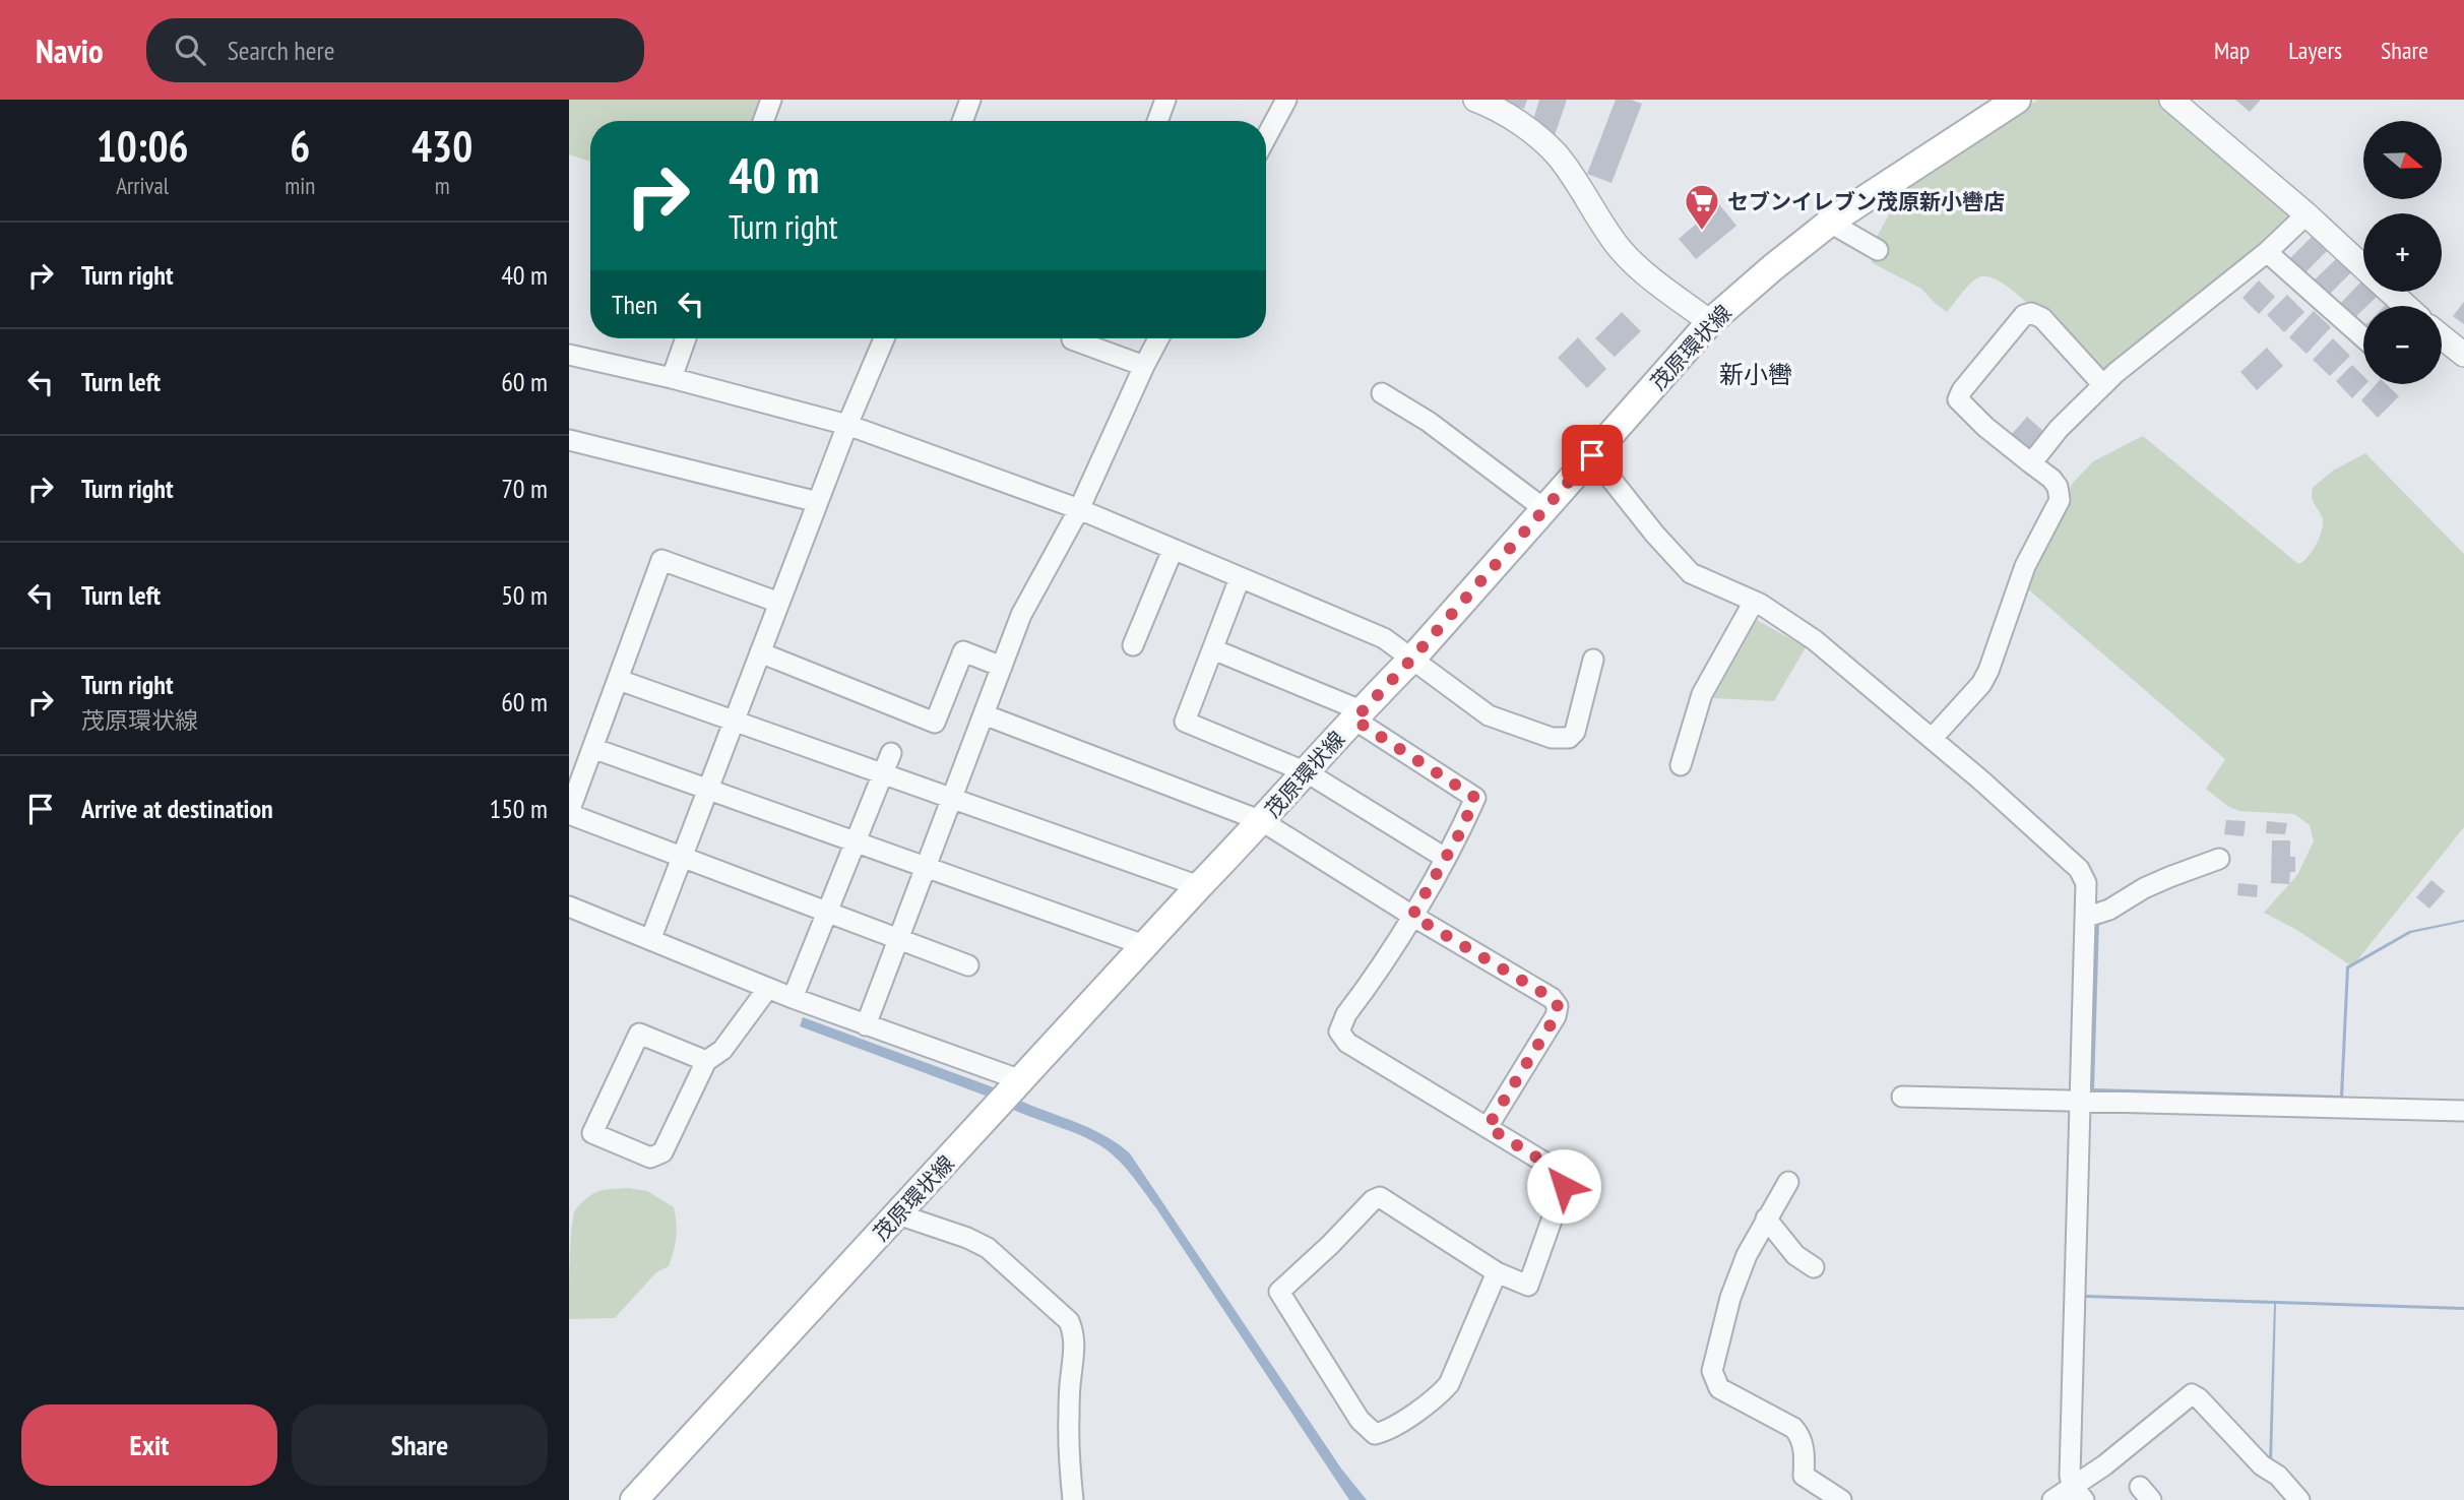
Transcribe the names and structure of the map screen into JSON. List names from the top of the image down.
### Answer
{
  "streets": {
    "main road": ["茂原環状線"]
  },
  "districts": ["新小轡"],
  "places": {
    "supermarket": ["セブンイレブン茂原新小轡店"]
  },
  "north": "right",
  "page": {
    "header": "Navio",
    "search": "Search here",
    "nav": ["Map", "Layers", "Share"],
    "eta": [
      "10:06",
      "Arrival",
      "6",
      "min",
      "430",
      "m"
    ],
    "map_buttons": ["+", "−"],
    "turn": ["40 m", "Turn right"],
    "list": [
      {
        "name": "Turn right",
        "value": "40 m"
      },
      {
        "name": "Turn left",
        "value": "60 m"
      },
      {
        "name": "Turn right",
        "value": "70 m"
      },
      {
        "name": "Turn left",
        "value": "50 m"
      },
      {
        "name": "Turn right",
        "note": "茂原環状線",
        "value": "60 m"
      },
      {
        "name": "Arrive at destination",
        "value": "150 m"
      }
    ],
    "then": "Then",
    "buttons": ["Exit", "Share"]
  }
}
